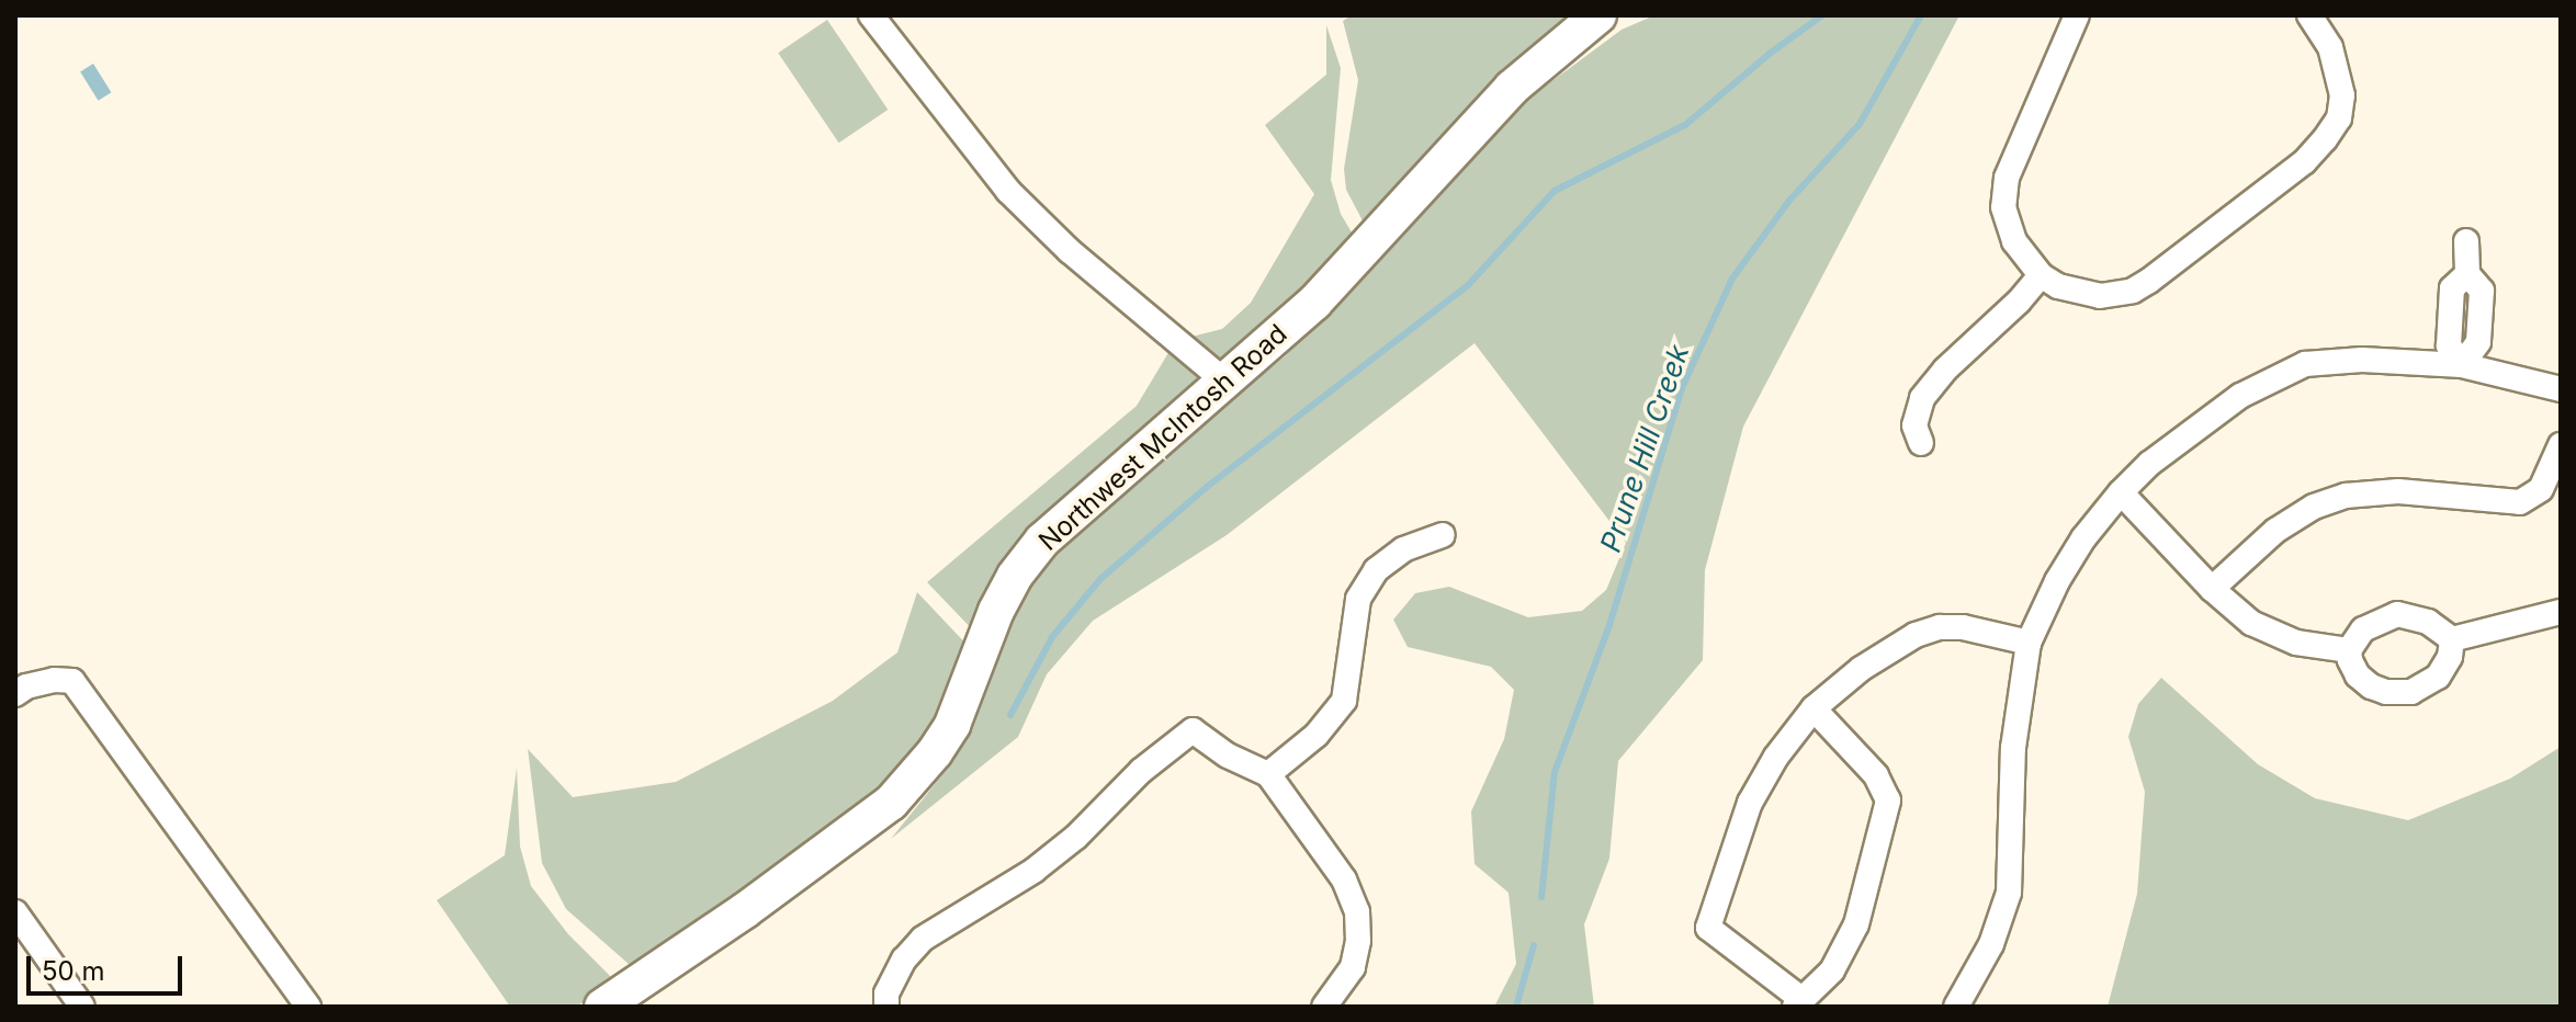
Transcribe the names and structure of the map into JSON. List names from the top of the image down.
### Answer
{
  "streets": {
    "street": ["Northwest McIntosh Road"]
  },
  "water": ["Prune Hill Creek"],
  "scale_bar": "50 m"
}
